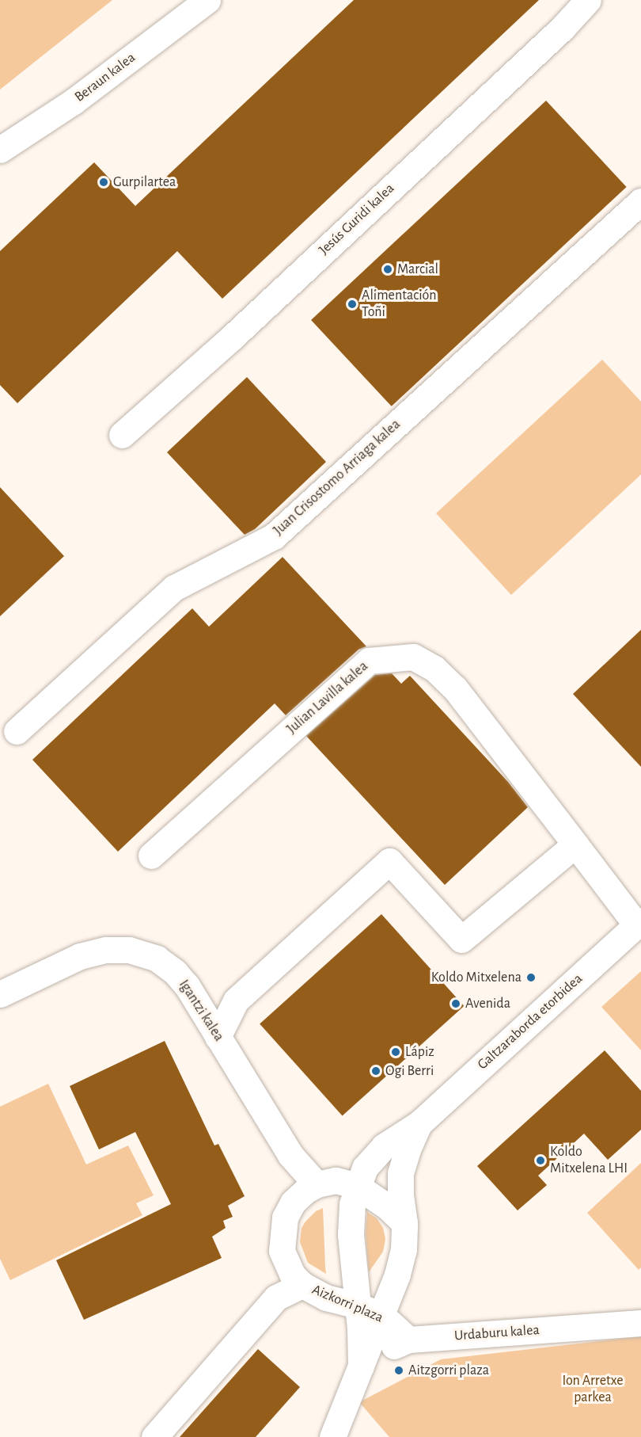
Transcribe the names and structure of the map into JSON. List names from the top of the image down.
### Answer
{
  "streets": {
    "street": [
      "Beraun kalea",
      "Jesús Guridi kalea",
      "Juan Crisostomo Arriaga kalea",
      "Julian Lavilla kalea",
      "Igantzi kalea",
      "Galtzaraborda etorbidea",
      "Aizkorri plaza",
      "Urdaburu kalea"
    ]
  },
  "crossings": [
    ["Julian Lavilla kalea", "Galtzaraborda etorbidea"],
    ["Igantzi kalea", "Aizkorri plaza"],
    ["Galtzaraborda etorbidea", "Aizkorri plaza"],
    ["Galtzaraborda etorbidea", "Urdaburu kalea"],
    ["Aizkorri plaza", "Urdaburu kalea"]
  ],
  "parks": ["Ion Arretxe parkea"],
  "places": [
    "Gurpilartea",
    "Marcial",
    "Alimentación Toñi",
    "Koldo Mitxelena",
    "Avenida",
    "Lápiz",
    "Ogi Berri",
    "Koldo Mitxelena LHI",
    "Aitzgorri plaza"
  ]
}
